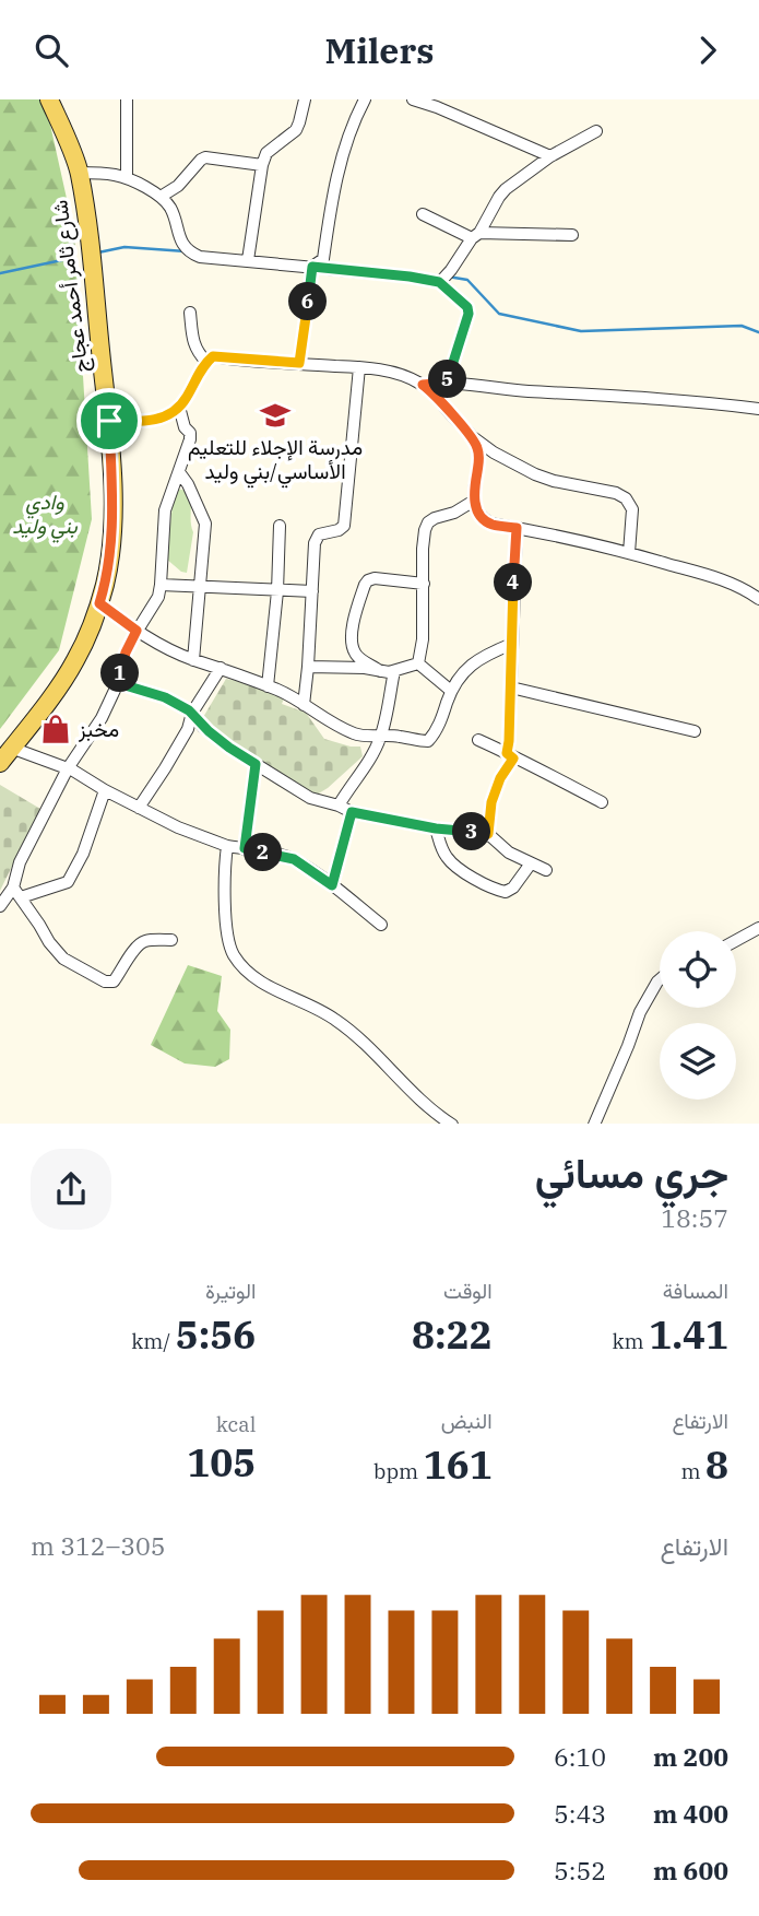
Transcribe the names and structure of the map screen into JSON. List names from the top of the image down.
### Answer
{
  "streets": {
    "main road": ["شارع ثامر أحمد عجاج"]
  },
  "parks": ["وادي بني وليد"],
  "places": {
    "school or university": ["مدرسة الإجلاء للتعليم الأساسي/بني وليد"],
    "shop": ["مخبز"]
  },
  "page": {
    "header": "Milers",
    "pins": [
      "6",
      "5",
      "4",
      "1",
      "3",
      "2"
    ],
    "heading": ["جري مسائي", "18:57"],
    "stats": [
      ["المسافة", "1.41 km"],
      ["الوقت", "8:22"],
      ["الوتيرة", "5:56 /km"],
      ["الارتفاع", "8 m"],
      ["النبض", "161 bpm"],
      ["kcal", "105"]
    ],
    "chart": ["الارتفاع", "305–312 m"],
    "list": [
      {
        "name": "200 m",
        "note": "6:10"
      },
      {
        "name": "400 m",
        "note": "5:43"
      },
      {
        "name": "600 m",
        "note": "5:52"
      }
    ]
  }
}
